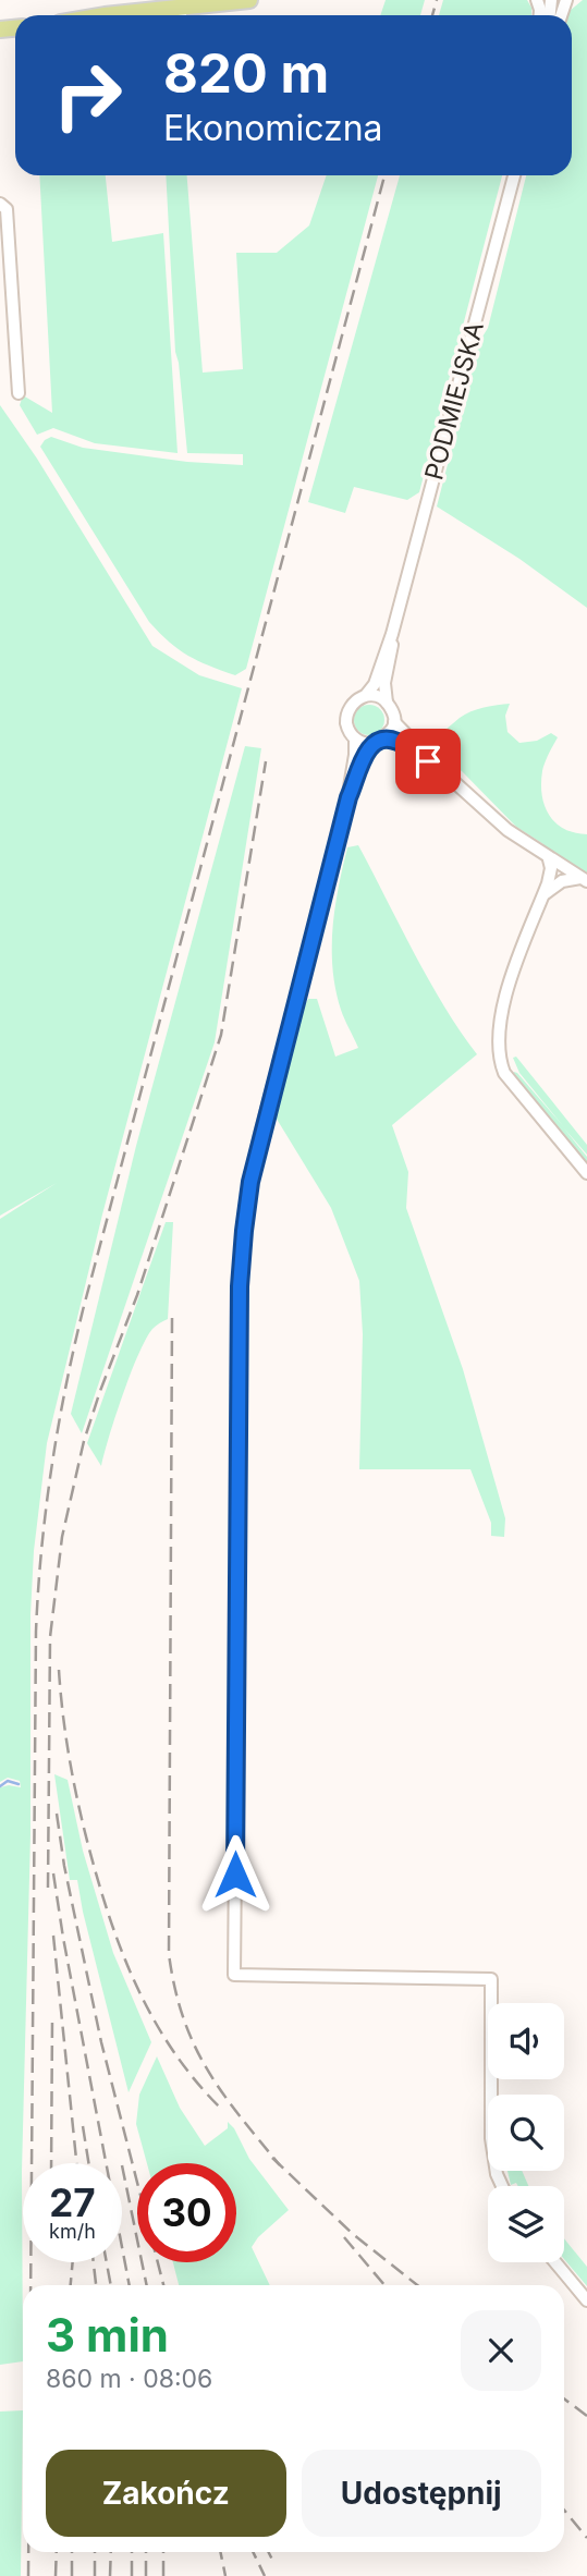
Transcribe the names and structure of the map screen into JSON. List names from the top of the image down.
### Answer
{
  "streets": {
    "street": ["PODMIEJSKA"]
  },
  "page": {
    "turn": ["820 m", "Ekonomiczna"],
    "speed": "27 km/h",
    "limit": "30",
    "heading": ["3 min", "860 m · 08:06"],
    "buttons": ["Zakończ", "Udostępnij"]
  }
}
